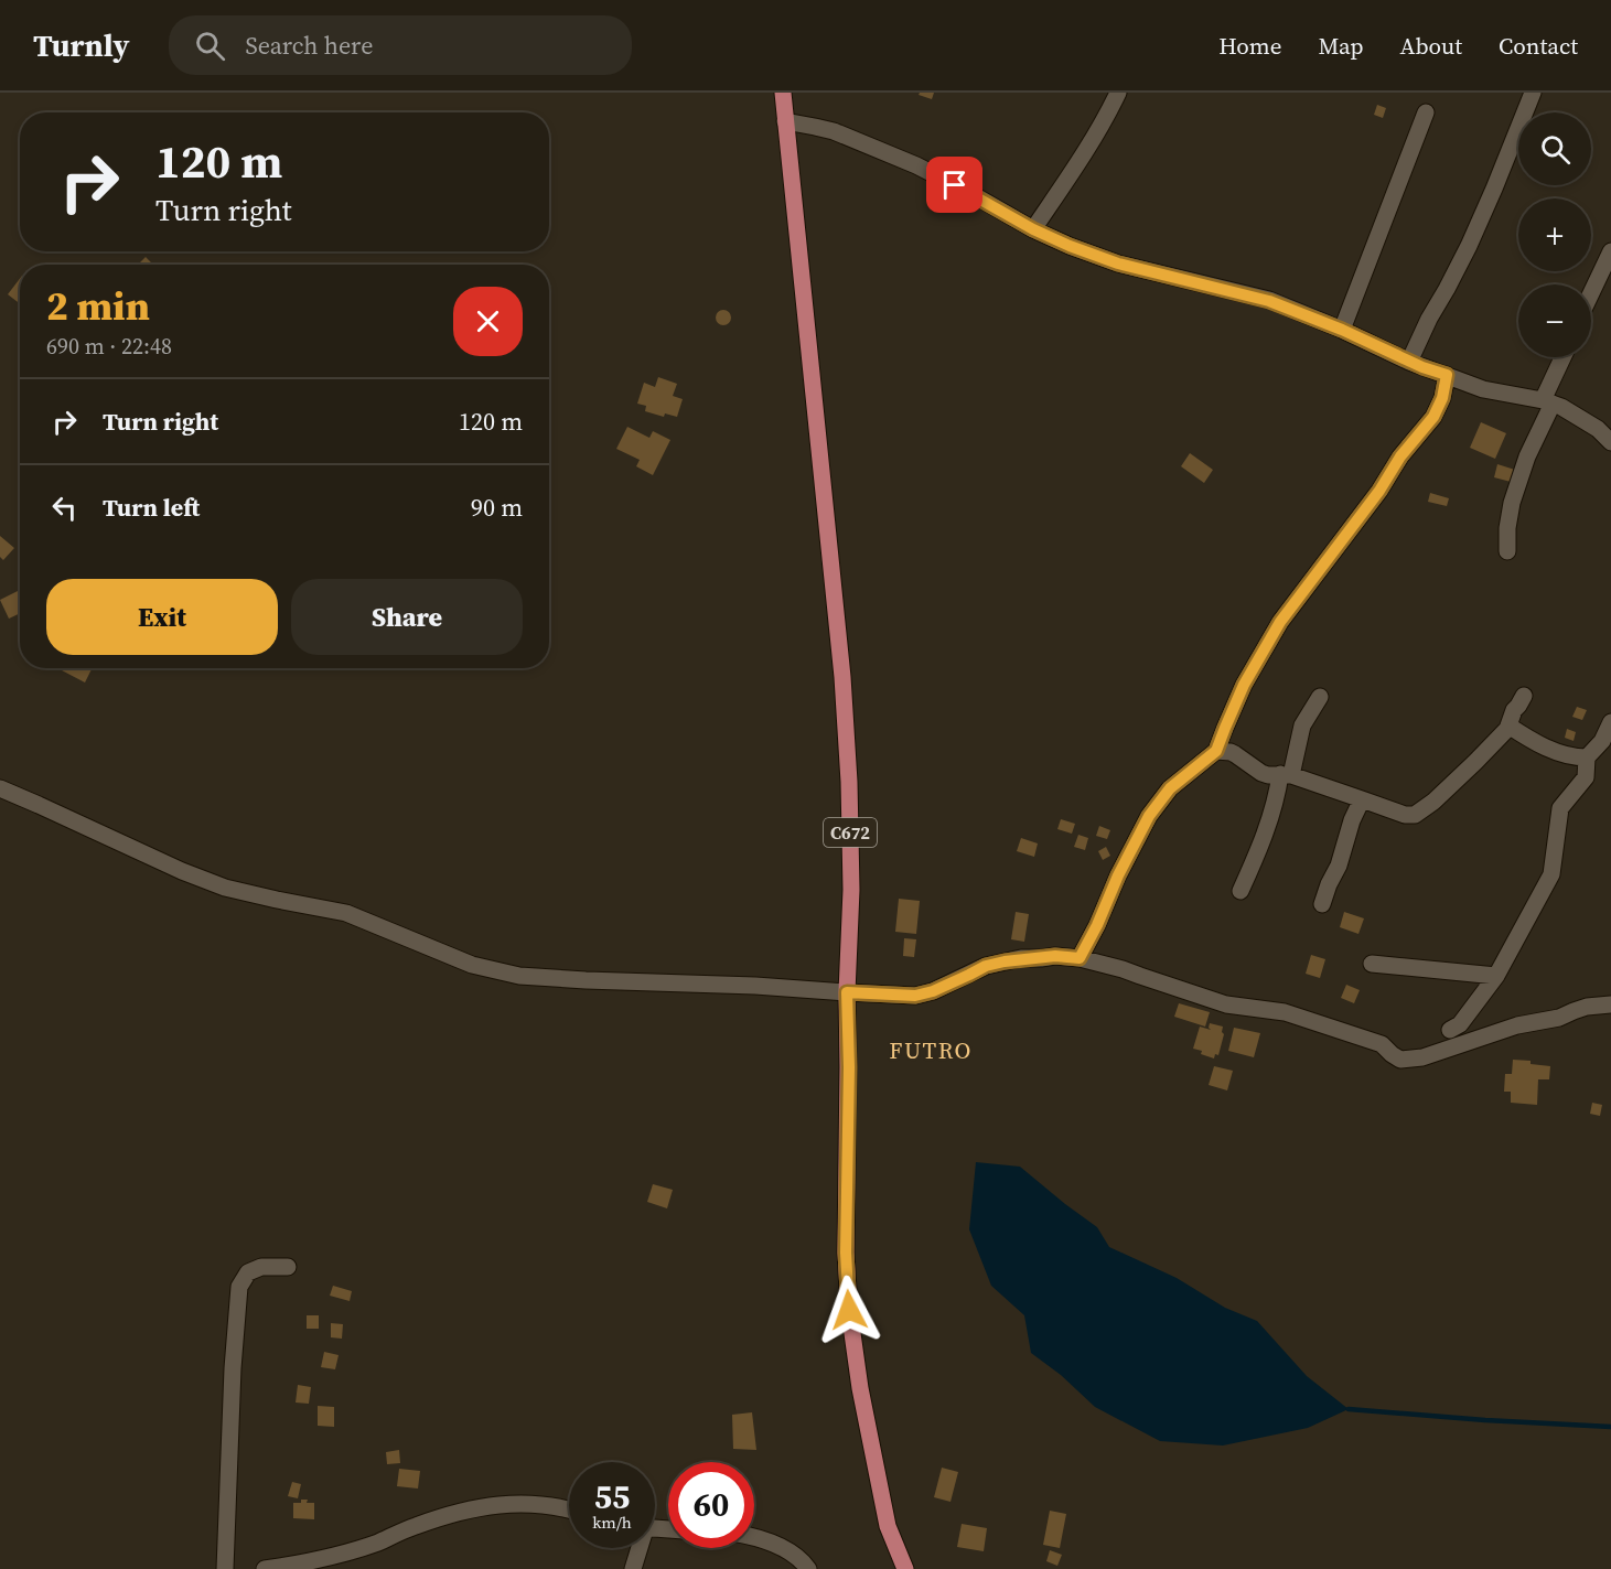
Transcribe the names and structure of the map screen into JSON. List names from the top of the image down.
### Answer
{
  "streets": {
    "main road": ["C672"]
  },
  "districts": ["FUTRO"],
  "page": {
    "header": "Turnly",
    "search": "Search here",
    "nav": [
      "Home",
      "Map",
      "About",
      "Contact"
    ],
    "map_buttons": ["+", "−"],
    "turn": ["120 m", "Turn right"],
    "heading": ["2 min", "690 m · 22:48"],
    "list": [
      {
        "name": "Turn right",
        "value": "120 m"
      },
      {
        "name": "Turn left",
        "value": "90 m"
      }
    ],
    "buttons": ["Exit", "Share"],
    "speed": "55 km/h",
    "limit": "60"
  }
}
